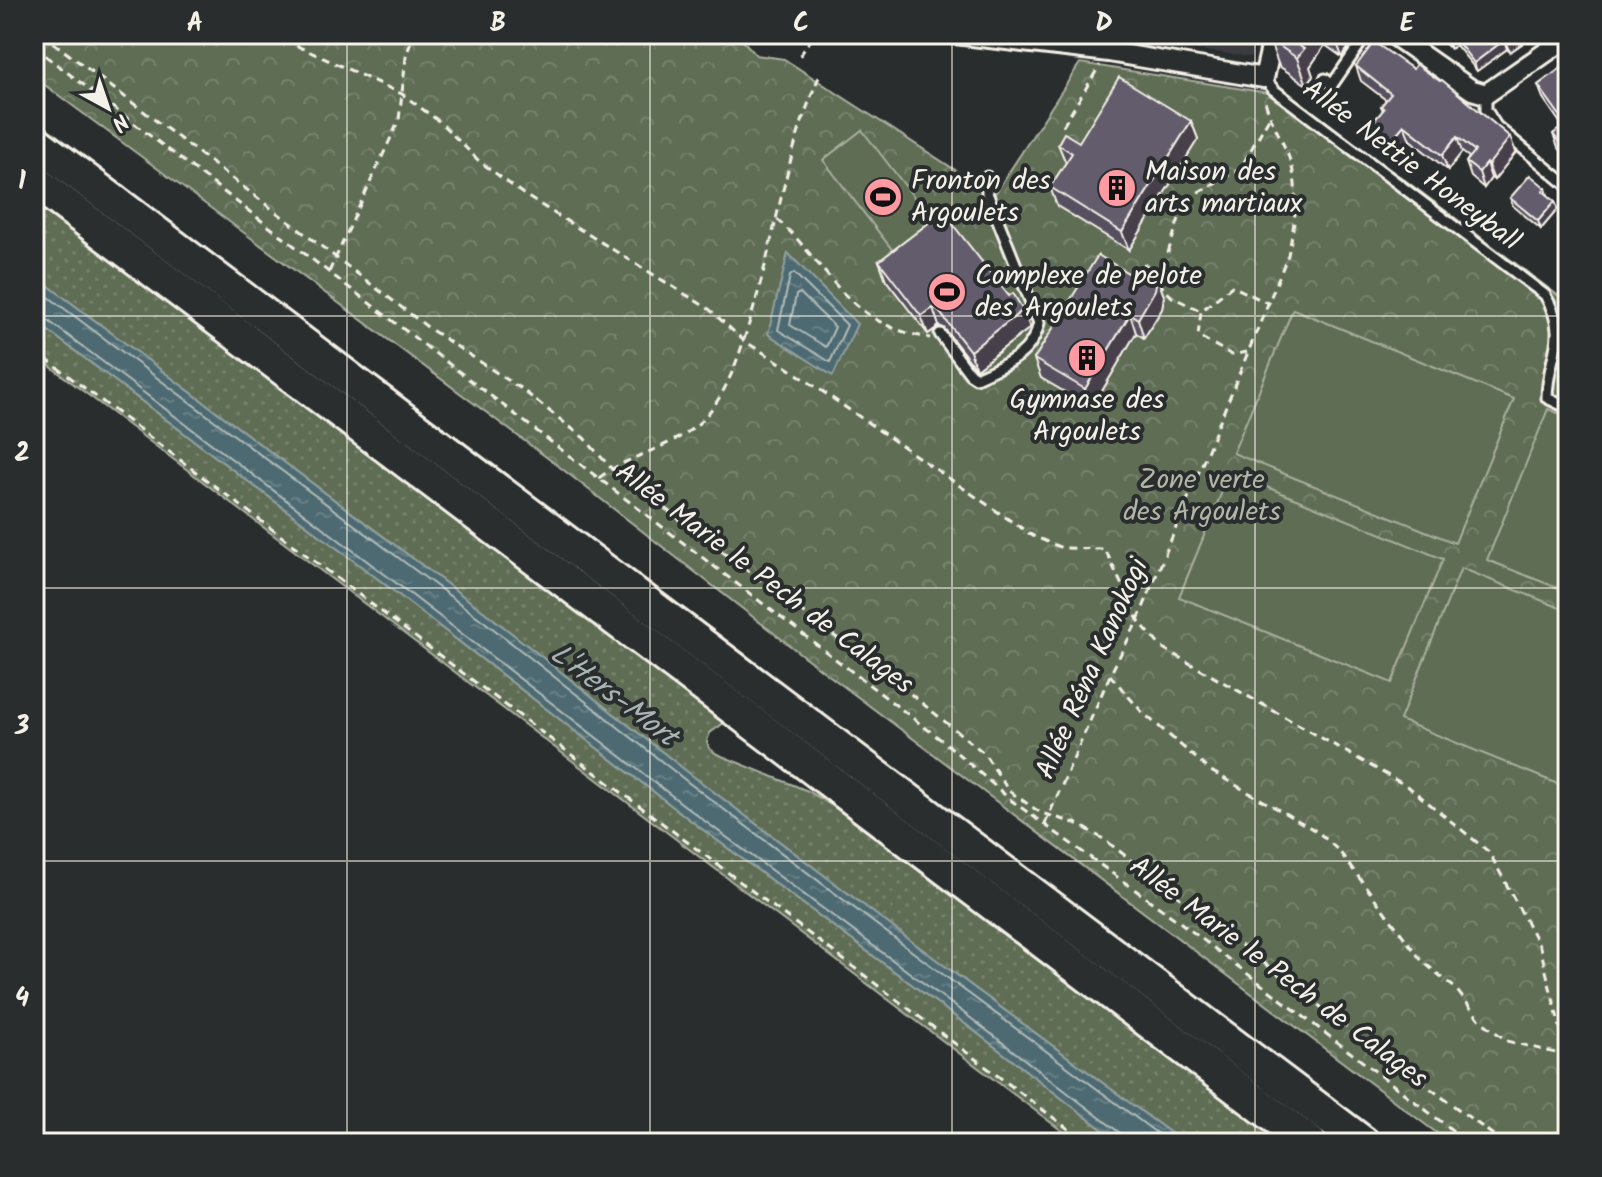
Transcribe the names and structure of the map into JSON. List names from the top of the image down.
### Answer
{
  "streets": {
    "lane": ["Allée Nettie Honeyball"],
    "path": ["Allée Marie le Pech de Calages", "Allée Réna Kanokogi"]
  },
  "crossings": [
    ["Allée Nettie Honeyball", "Allée Réna Kanokogi"],
    ["Allée Marie le Pech de Calages", "Allée Réna Kanokogi"]
  ],
  "water": ["L'Hers-Mort"],
  "parks": ["Zone verte des Argoulets"],
  "places": {
    "building": ["Maison des arts martiaux", "Gymnase des Argoulets"],
    "sports": ["Fronton des Argoulets", "Complexe de pelote des Argoulets"]
  },
  "north": "bottom right",
  "grid": {
    "columns": [
      "A",
      "B",
      "C",
      "D",
      "E"
    ],
    "rows": [
      "1",
      "2",
      "3",
      "4"
    ]
  }
}
